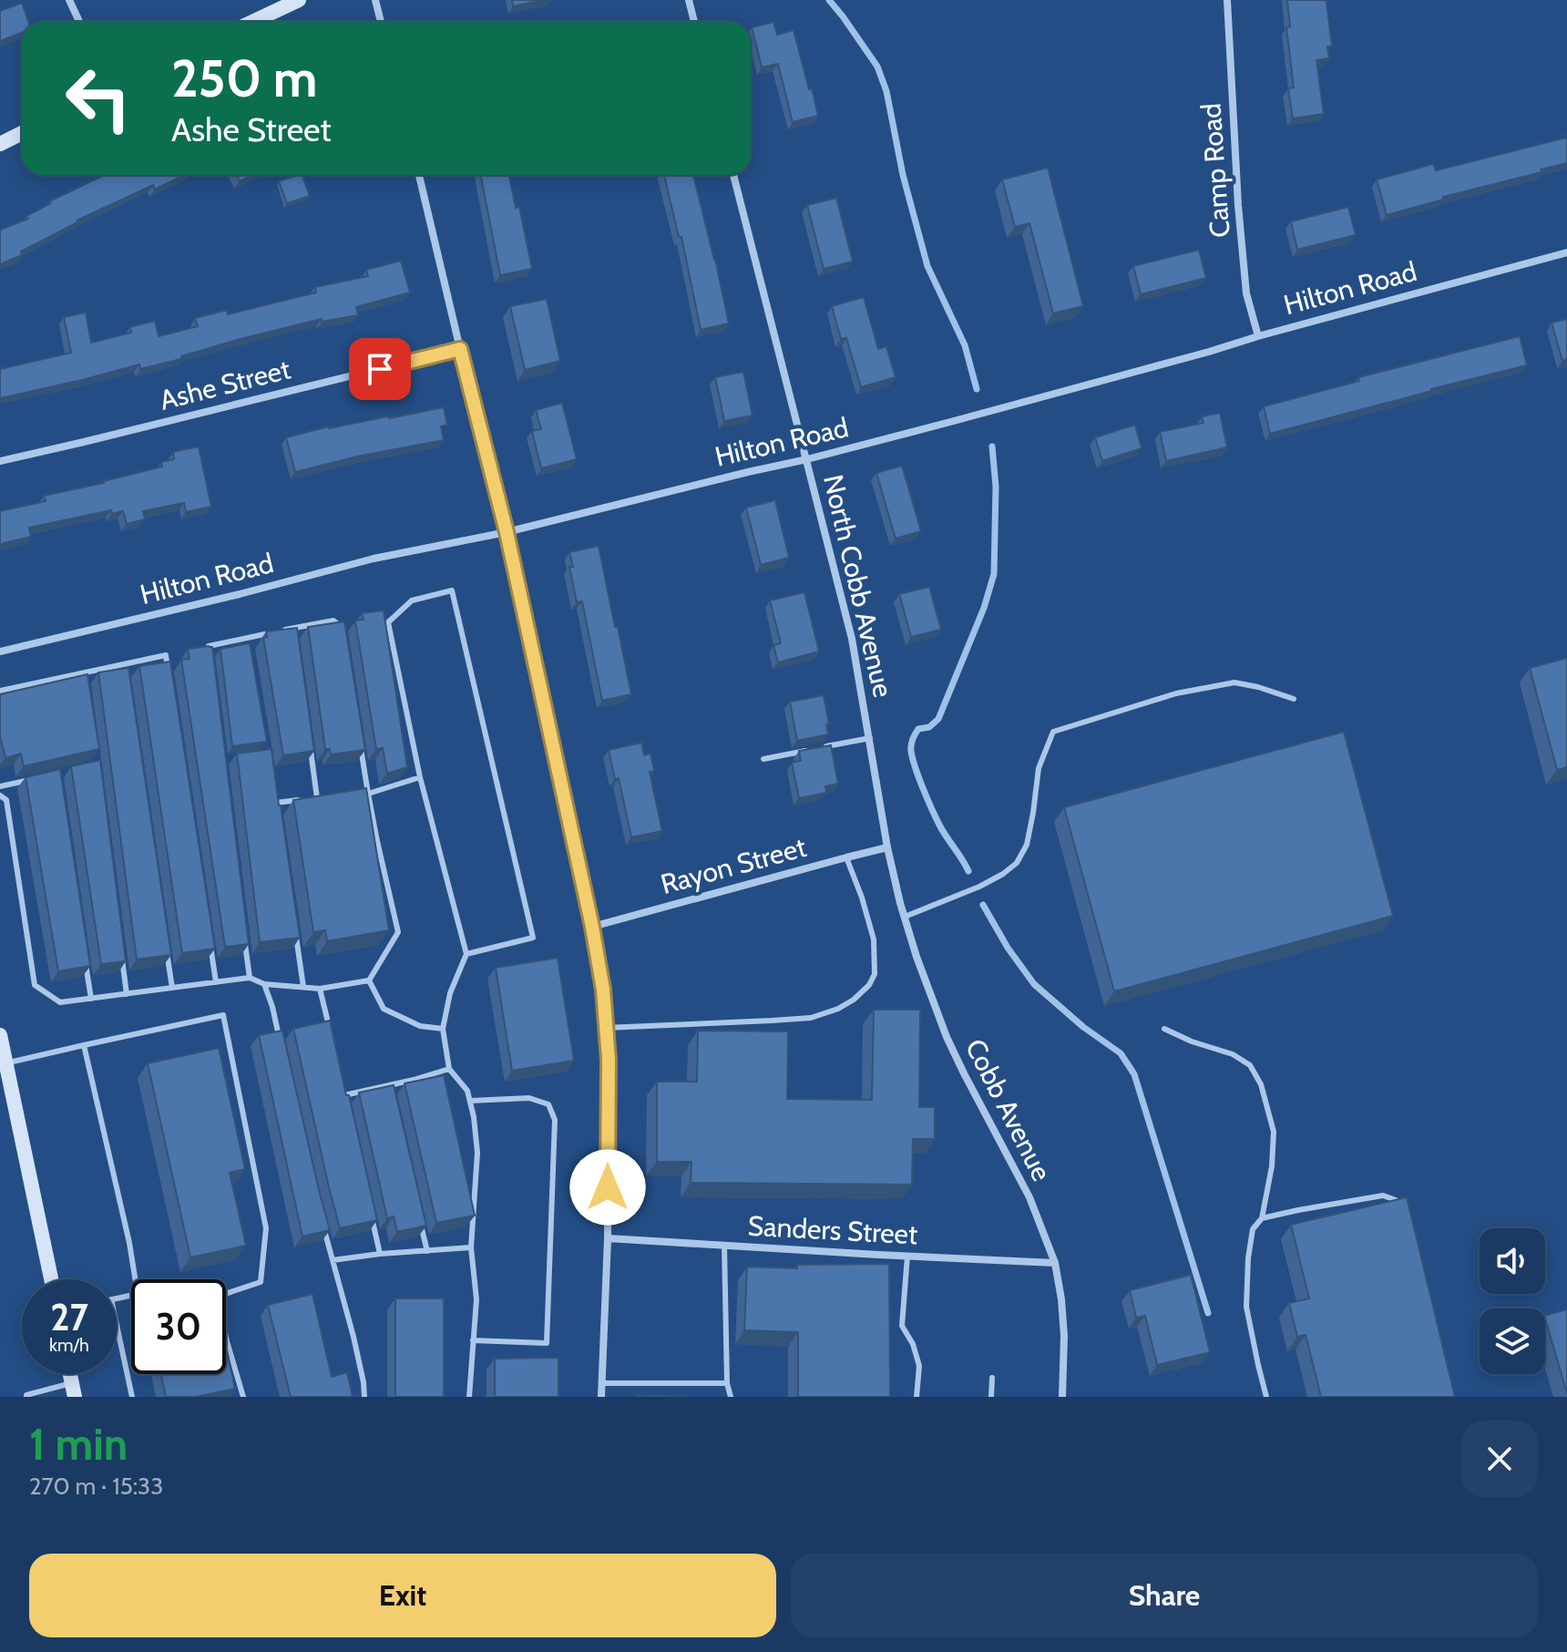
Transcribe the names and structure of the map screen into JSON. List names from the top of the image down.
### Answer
{
  "streets": {
    "street": [
      "Camp Road",
      "Hilton Road",
      "Ashe Street",
      "North Cobb Avenue",
      "Rayon Street",
      "Cobb Avenue",
      "Sanders Street"
    ]
  },
  "crossings": [
    ["Camp Road", "Hilton Road"],
    ["Hilton Road", "North Cobb Avenue"],
    ["North Cobb Avenue", "Rayon Street"],
    ["North Cobb Avenue", "Cobb Avenue"],
    ["Rayon Street", "Cobb Avenue"],
    ["Cobb Avenue", "Sanders Street"]
  ],
  "page": {
    "turn": ["250 m", "Ashe Street"],
    "speed": "27 km/h",
    "limit": "30",
    "heading": ["1 min", "270 m · 15:33"],
    "buttons": ["Exit", "Share"]
  }
}
